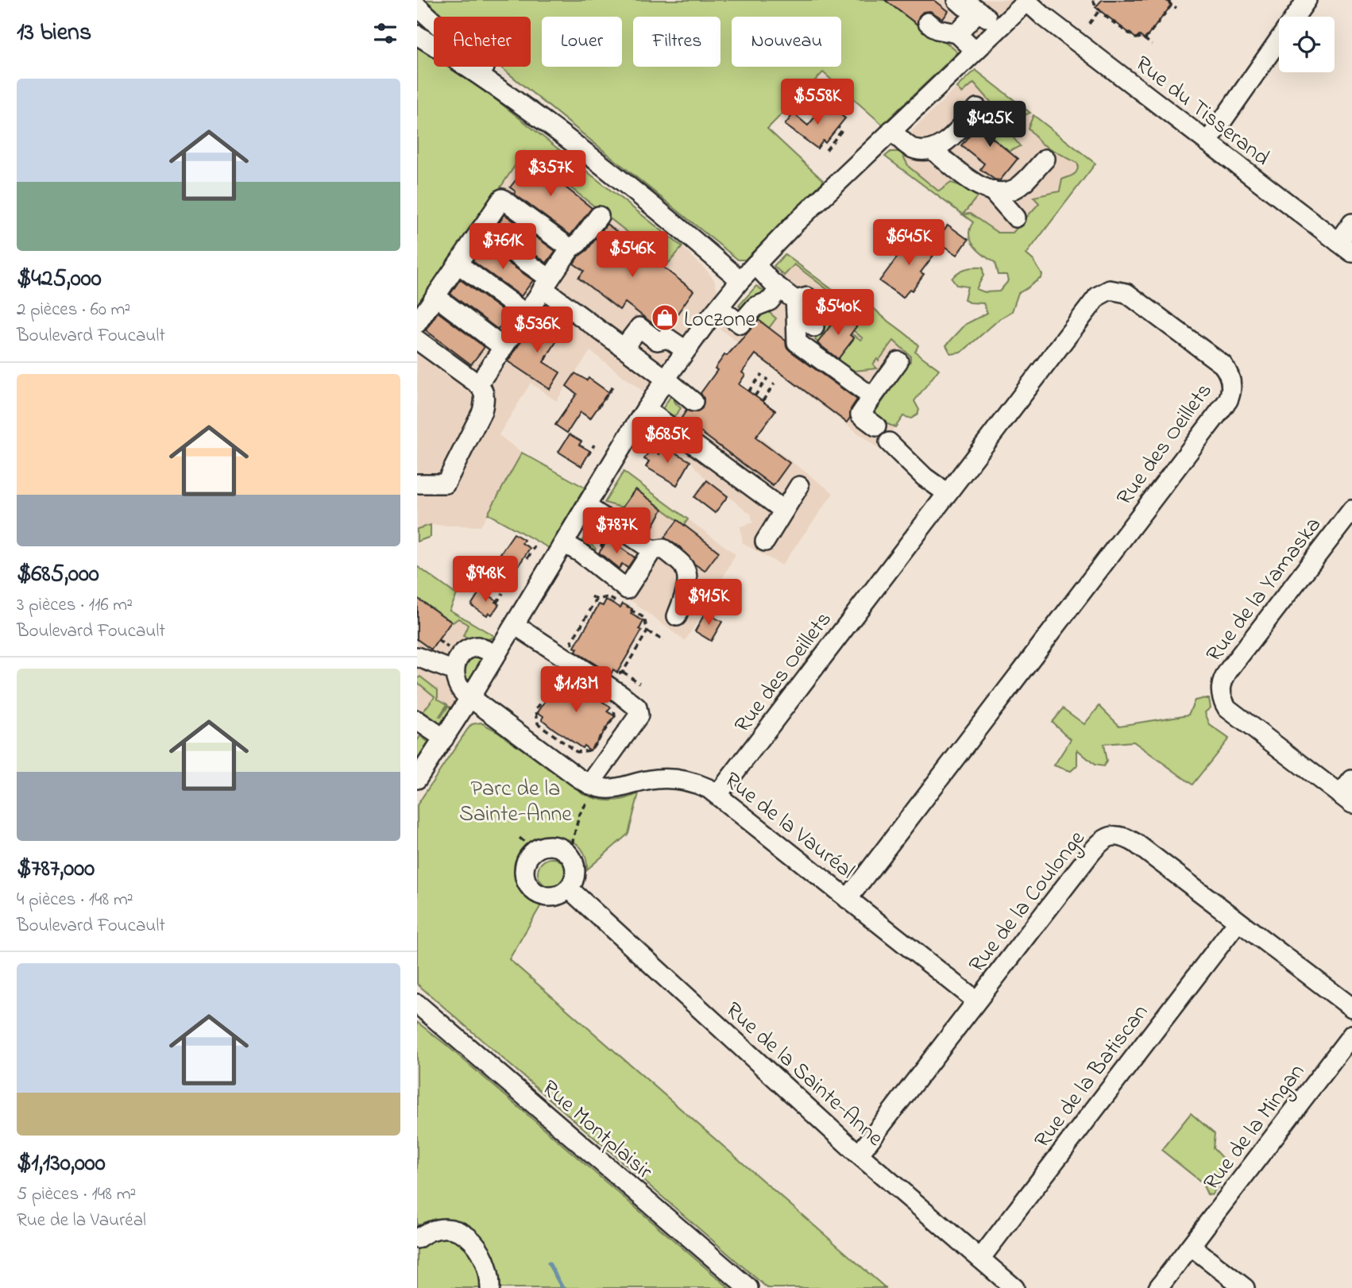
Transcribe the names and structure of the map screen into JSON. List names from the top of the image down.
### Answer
{
  "streets": {
    "street": [
      "Rue du Tisserand",
      "Rue des Oeillets",
      "Rue de la Yamaska",
      "Rue de la Vauréal",
      "Rue de la Coulonge",
      "Rue de la Sainte-Anne",
      "Rue de la Batiscan",
      "Rue de la Mingan",
      "Rue Montplaisir"
    ]
  },
  "crossings": [
    ["Rue des Oeillets", "Rue de la Vauréal"],
    ["Rue de la Vauréal", "Rue de la Coulonge"],
    ["Rue de la Coulonge", "Rue de la Sainte-Anne"],
    ["Rue de la Coulonge", "Rue de la Batiscan"],
    ["Rue de la Sainte-Anne", "Rue de la Batiscan"]
  ],
  "parks": ["Parc de la Sainte-Anne"],
  "places": {
    "shop": ["Loczone"]
  },
  "page": {
    "heading": "13 biens",
    "chip": [
      "Acheter",
      "Louer",
      "Filtres",
      "Nouveau"
    ],
    "list": [
      {
        "name": "$425,000",
        "note": "2 pièces · 60 m² · Boulevard Foucault"
      },
      {
        "name": "$685,000",
        "note": "3 pièces · 116 m² · Boulevard Foucault"
      },
      {
        "name": "$787,000",
        "note": "4 pièces · 148 m² · Boulevard Foucault"
      },
      {
        "name": "$1,130,000",
        "note": "5 pièces · 148 m² · Rue de la Vauréal"
      }
    ],
    "price": [
      "$558K",
      "$425K",
      "$357K",
      "$645K",
      "$761K",
      "$546K",
      "$540K",
      "$536K",
      "$685K",
      "$787K",
      "$948K",
      "$915K",
      "$1.13M"
    ]
  }
}
